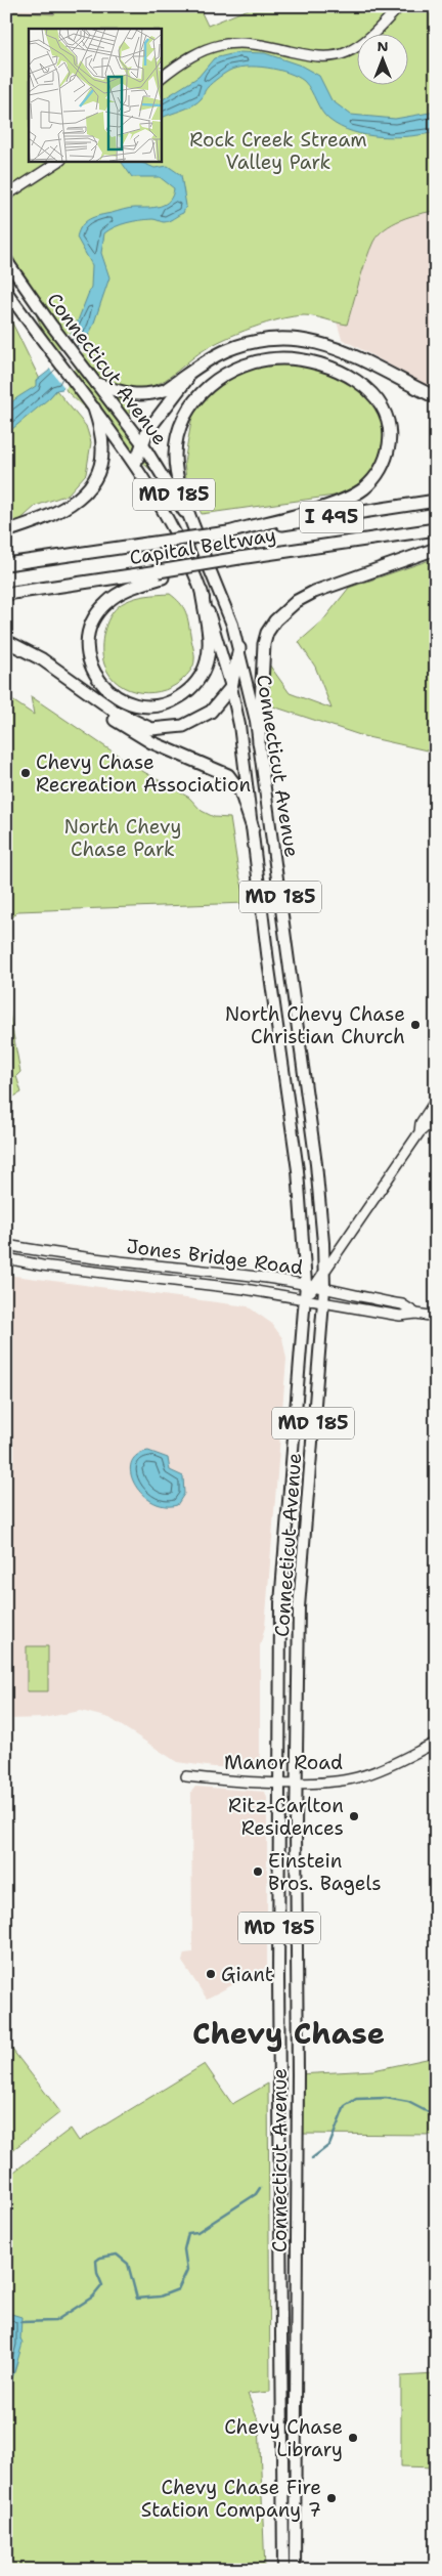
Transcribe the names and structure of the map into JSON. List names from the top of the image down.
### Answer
{
  "streets": {
    "highway": ["I 495", "Capital Beltway"],
    "main road": [
      "Connecticut Avenue",
      "MD 185",
      "Jones Bridge Road",
      "Manor Road"
    ]
  },
  "crossings": [
    ["Connecticut Avenue", "Jones Bridge Road"],
    ["Connecticut Avenue", "Manor Road"]
  ],
  "districts": ["Chevy Chase"],
  "parks": ["Rock Creek Stream Valley Park", "North Chevy Chase Park"],
  "places": [
    "Chevy Chase Recreation Association",
    "North Chevy Chase Christian Church",
    "Ritz-Carlton Residences",
    "Einstein Bros. Bagels",
    "Giant",
    "Chevy Chase Library",
    "Chevy Chase Fire Station Company 7"
  ],
  "north": "top"
}
